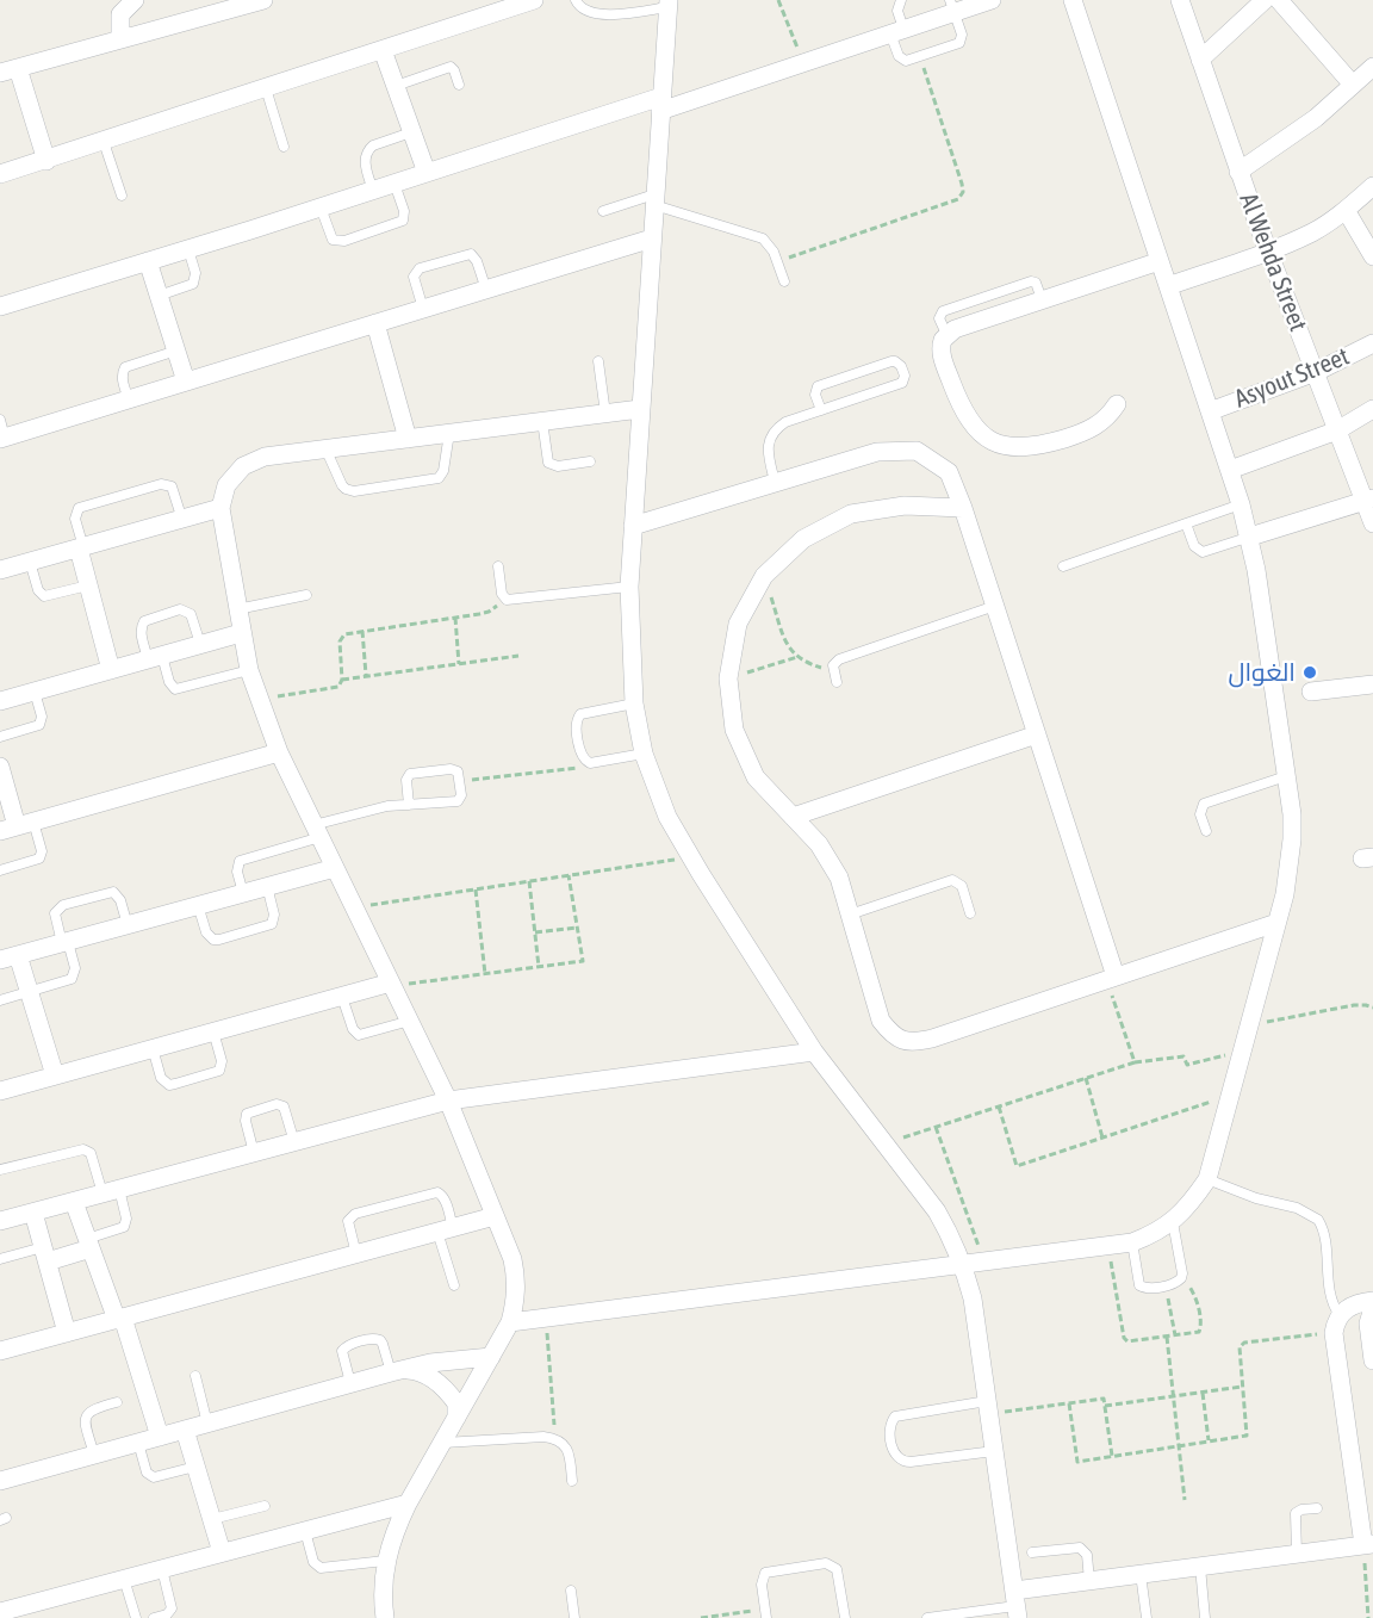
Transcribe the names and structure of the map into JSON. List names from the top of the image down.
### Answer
{
  "streets": {
    "street": ["Al Wehda Street", "Asyout Street"]
  },
  "crossings": [
    ["Al Wehda Street", "Asyout Street"]
  ],
  "places": ["الغوال"]
}
